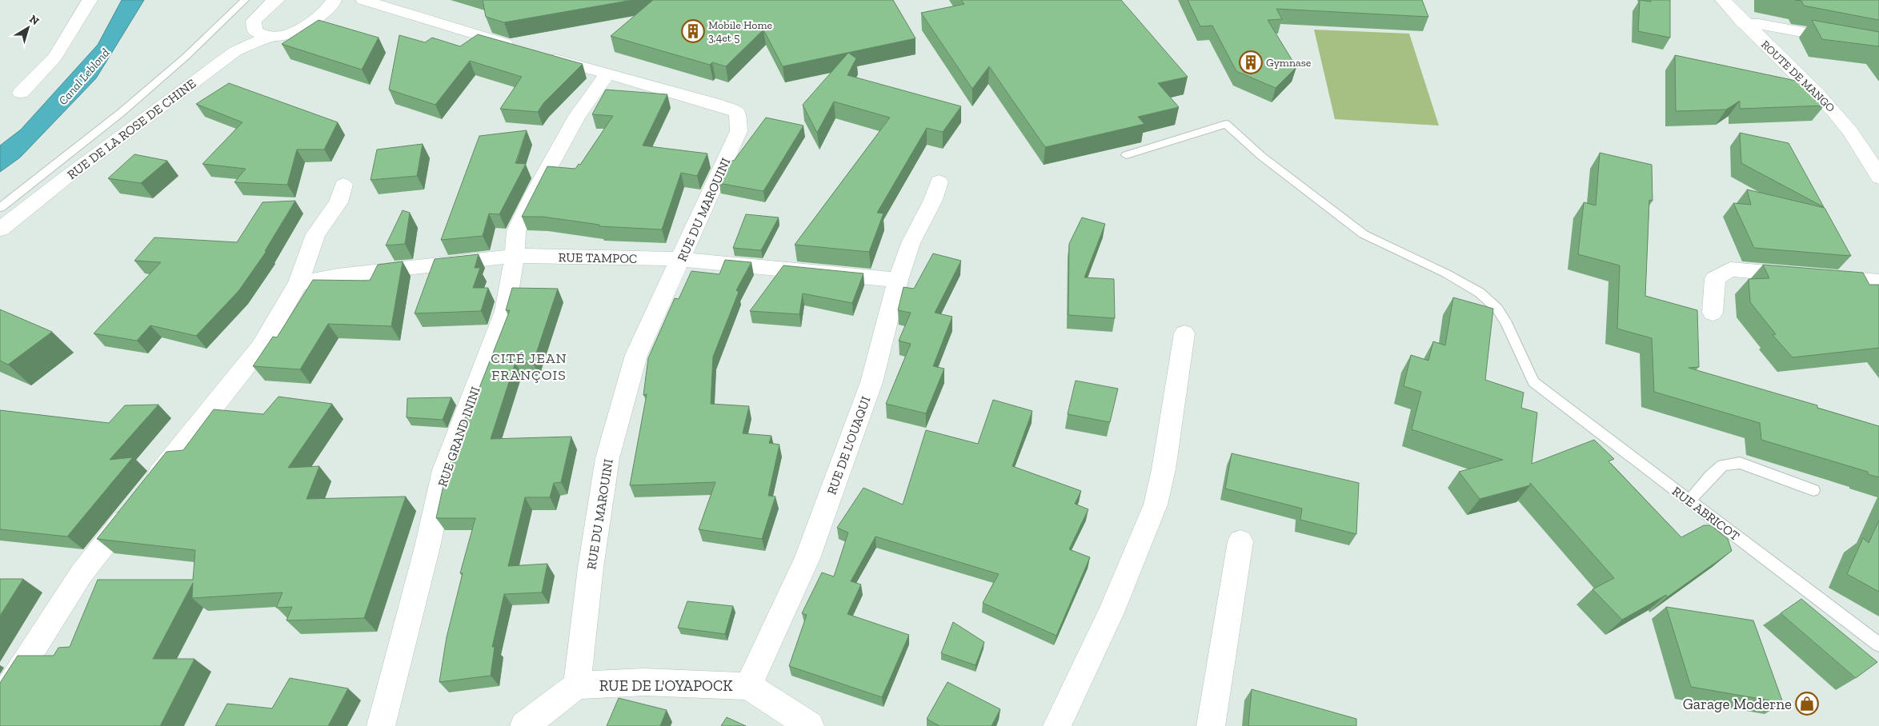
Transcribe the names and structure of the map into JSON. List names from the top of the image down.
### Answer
{
  "streets": {
    "street": [
      "ROUTE DE MANGO",
      "RUE DE LA ROSE DE CHINE",
      "RUE DU MAROUINI",
      "RUE TAMPOC",
      "RUE GRAND ININI",
      "RUE DE L'OUAQUI",
      "RUE DE L'OYAPOCK"
    ],
    "lane": ["RUE ABRICOT"]
  },
  "crossings": [
    ["RUE DU MAROUINI", "RUE TAMPOC"],
    ["RUE DU MAROUINI", "RUE GRAND ININI"],
    ["RUE DU MAROUINI", "RUE DE L'OYAPOCK"],
    ["RUE TAMPOC", "RUE GRAND ININI"],
    ["RUE TAMPOC", "RUE DE L'OUAQUI"],
    ["RUE DE L'OUAQUI", "RUE DE L'OYAPOCK"]
  ],
  "districts": ["CITÉ JEAN FRANÇOIS"],
  "water": ["Canal Leblond"],
  "places": {
    "building": ["Mobile Home 3,4et 5", "Gymnase"],
    "shop": ["Garage Moderne"]
  },
  "north": "top right"
}
